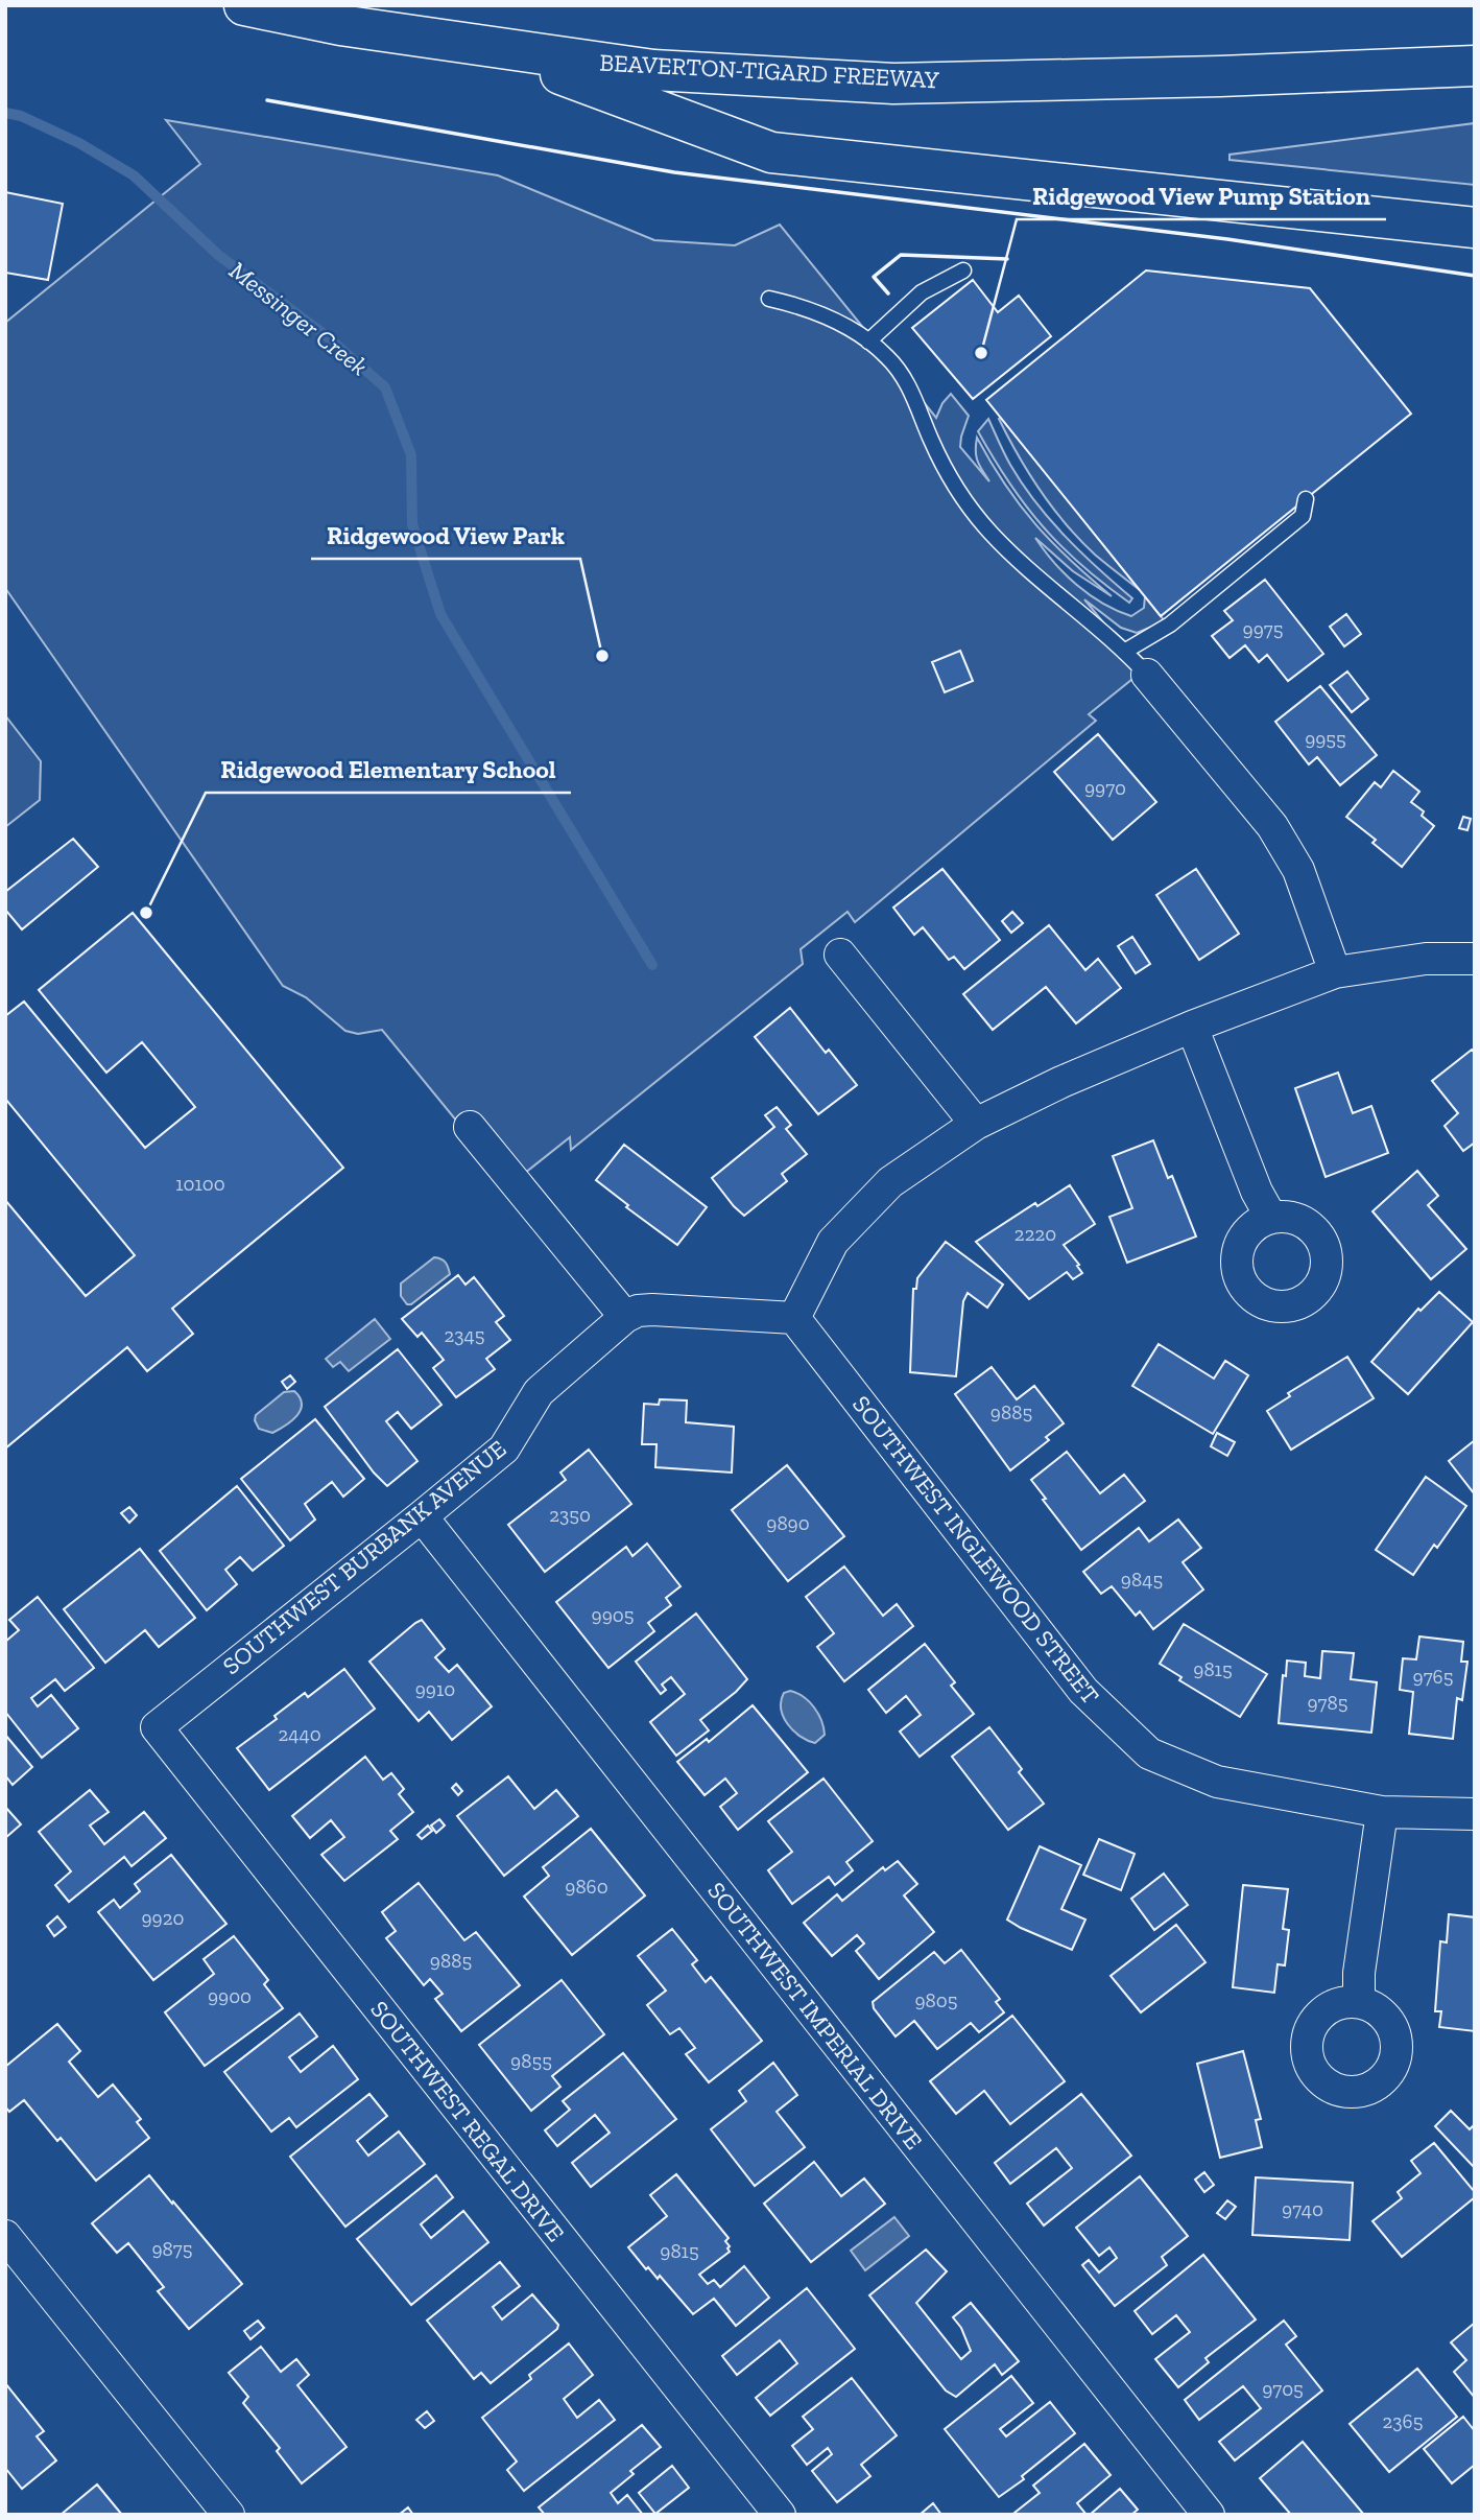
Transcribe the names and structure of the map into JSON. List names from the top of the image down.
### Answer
{
  "streets": {
    "highway": ["BEAVERTON-TIGARD FREEWAY"],
    "street": [
      "SOUTHWEST INGLEWOOD STREET",
      "SOUTHWEST BURBANK AVENUE",
      "SOUTHWEST IMPERIAL DRIVE",
      "SOUTHWEST REGAL DRIVE"
    ]
  },
  "crossings": [
    ["SOUTHWEST INGLEWOOD STREET", "SOUTHWEST BURBANK AVENUE"],
    ["SOUTHWEST BURBANK AVENUE", "SOUTHWEST IMPERIAL DRIVE"],
    ["SOUTHWEST BURBANK AVENUE", "SOUTHWEST REGAL DRIVE"]
  ],
  "water": ["Messinger Creek"],
  "places": ["Ridgewood View Pump Station", "Ridgewood View Park", "Ridgewood Elementary School"],
  "house_numbers": [
    "9975",
    "9955",
    "9970",
    "10100",
    "2220",
    "2345",
    "9885",
    "2350",
    "9890",
    "9845",
    "9905",
    "9815",
    "9765",
    "9910",
    "9785",
    "2440",
    "9860",
    "9920",
    "9885",
    "9900",
    "9805",
    "9855",
    "9740",
    "9875",
    "9815",
    "9705",
    "2365"
  ]
}
